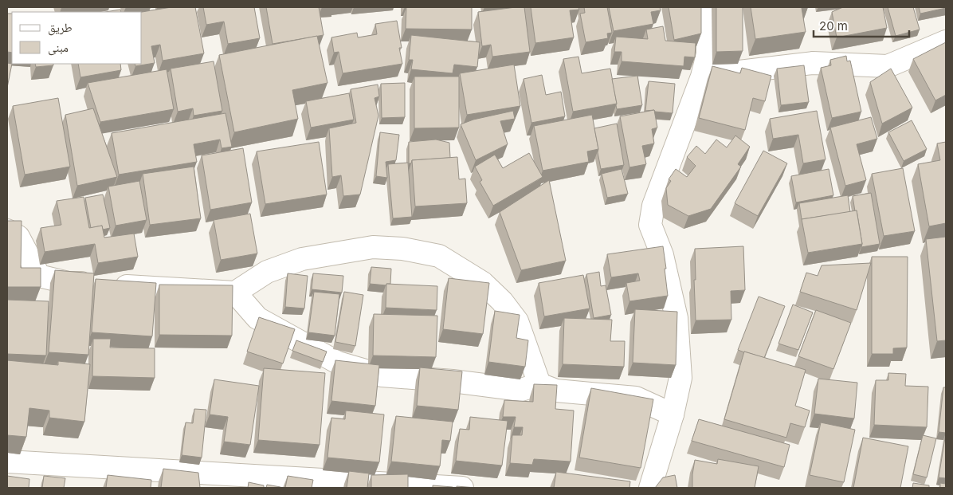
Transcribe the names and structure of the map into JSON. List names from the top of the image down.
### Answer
{
  "legend": ["طريق", "مبنى"],
  "scale_bar": "20 m"
}
